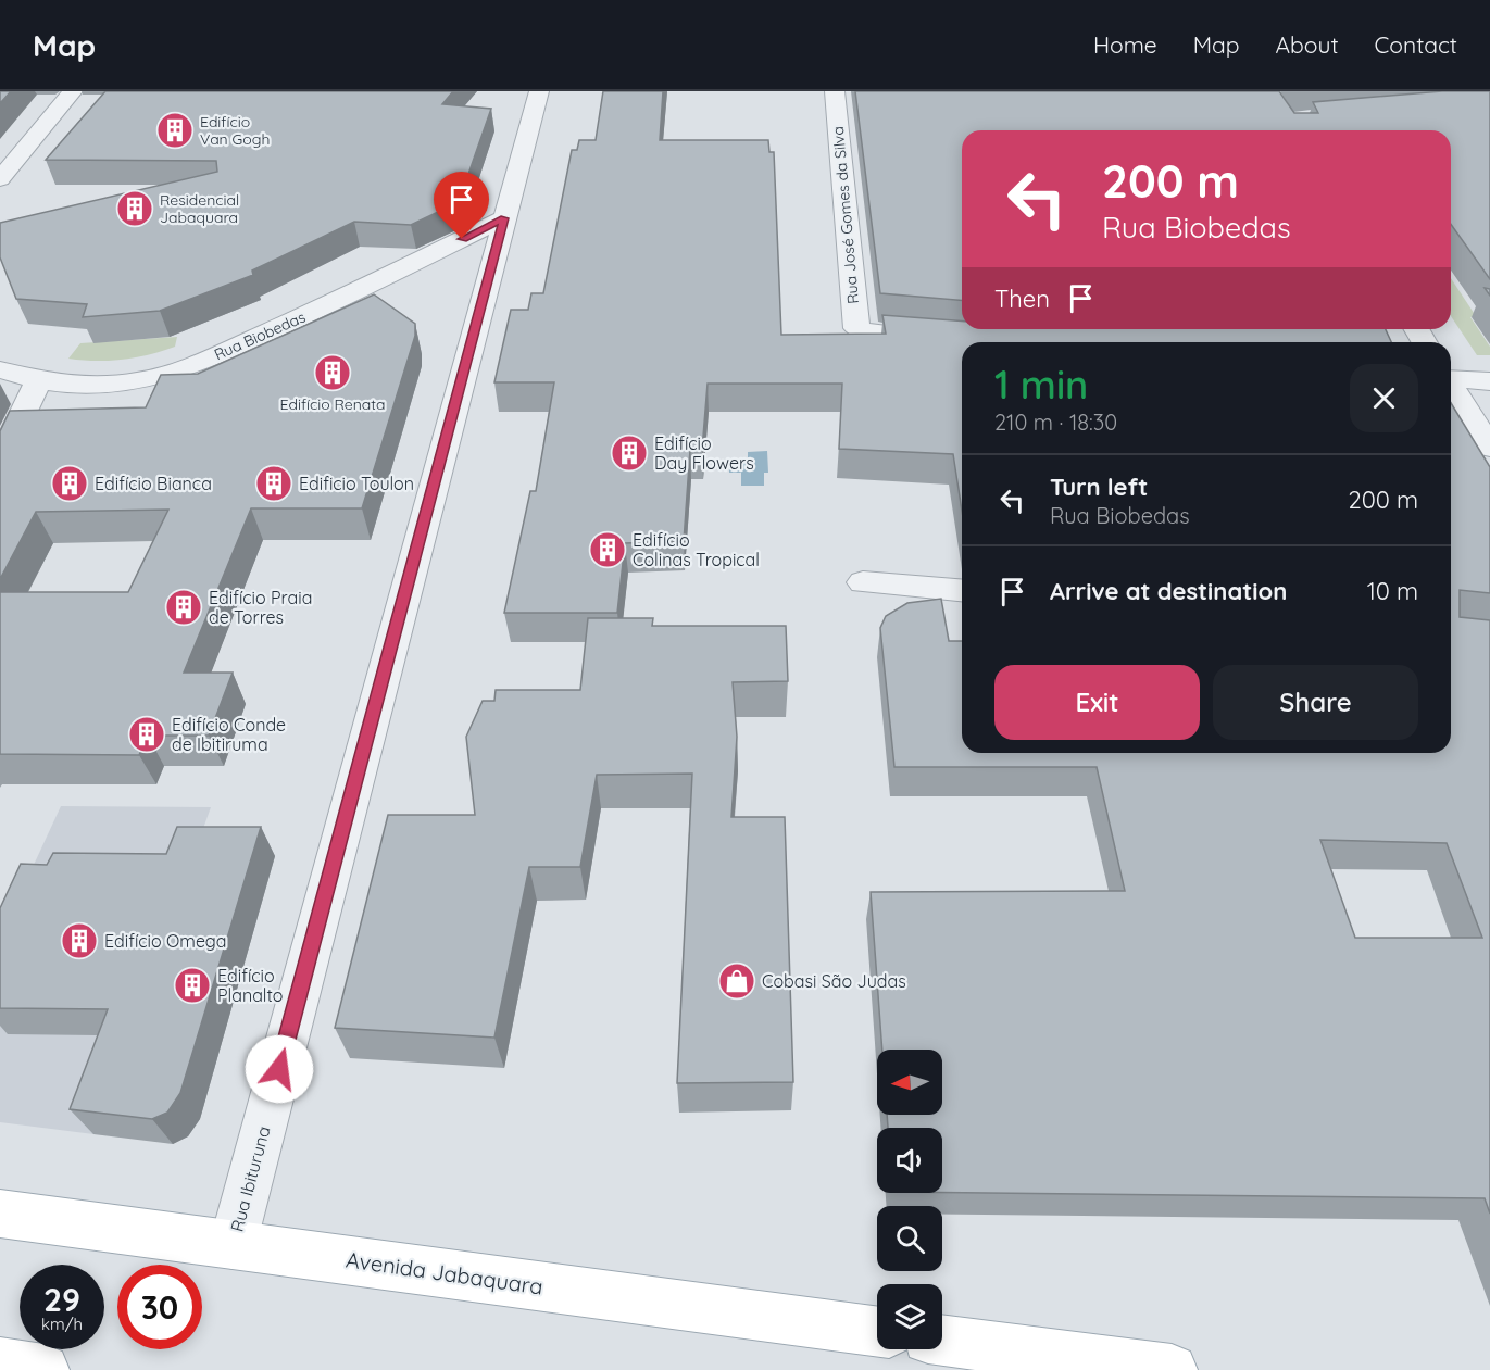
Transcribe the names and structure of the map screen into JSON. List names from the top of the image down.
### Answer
{
  "streets": {
    "main road": ["Avenida Jabaquara"],
    "street": ["Rua José Gomes da Silva", "Rua Biobedas", "Rua Ibituruna"]
  },
  "crossings": [
    ["Rua Biobedas", "Rua Ibituruna"],
    ["Rua Ibituruna", "Avenida Jabaquara"]
  ],
  "places": {
    "building": [
      "Edifício Van Gogh",
      "Residencial Jabaquara",
      "Edifício Renata",
      "Edifício Day Flowers",
      "Edifício Bianca",
      "Edificio Toulon",
      "Edifício Colinas Tropical",
      "Edifício Praia de Torres",
      "Edifício Conde de Ibitiruma",
      "Edifício Omega",
      "Edifício Planalto"
    ],
    "shop": ["Cobasi São Judas"]
  },
  "north": "left",
  "page": {
    "header": "Map",
    "nav": [
      "Home",
      "Map",
      "About",
      "Contact"
    ],
    "turn": ["200 m", "Rua Biobedas"],
    "then": "Then",
    "heading": ["1 min", "210 m · 18:30"],
    "list": [
      {
        "name": "Turn left",
        "note": "Rua Biobedas",
        "value": "200 m"
      },
      {
        "name": "Arrive at destination",
        "value": "10 m"
      }
    ],
    "buttons": ["Exit", "Share"],
    "speed": "29 km/h",
    "limit": "30"
  }
}
